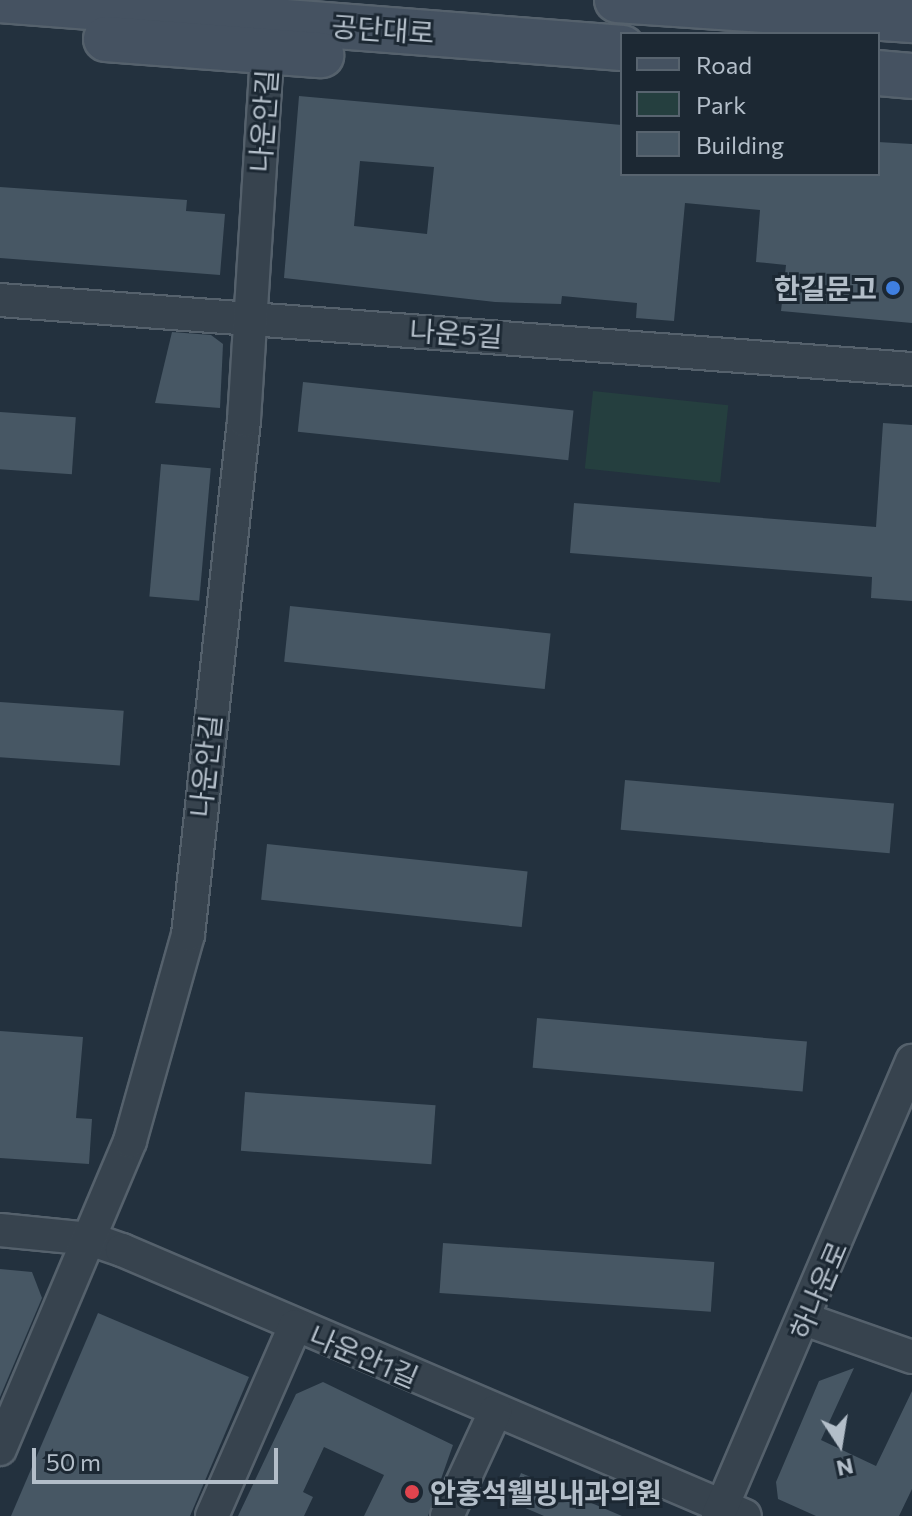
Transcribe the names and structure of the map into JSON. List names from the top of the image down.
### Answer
{
  "streets": {
    "street": [
      "공단대로",
      "나운안길",
      "나운5길",
      "하나운로",
      "나운안1길"
    ]
  },
  "crossings": [
    ["나운안길", "나운5길"],
    ["나운안길", "나운안1길"],
    ["하나운로", "나운안1길"]
  ],
  "places": ["한길문고", "안홍석웰빙내과의원"],
  "legend": ["Road", "Park", "Building"],
  "scale_bar": "50 m",
  "north": "bottom"
}
